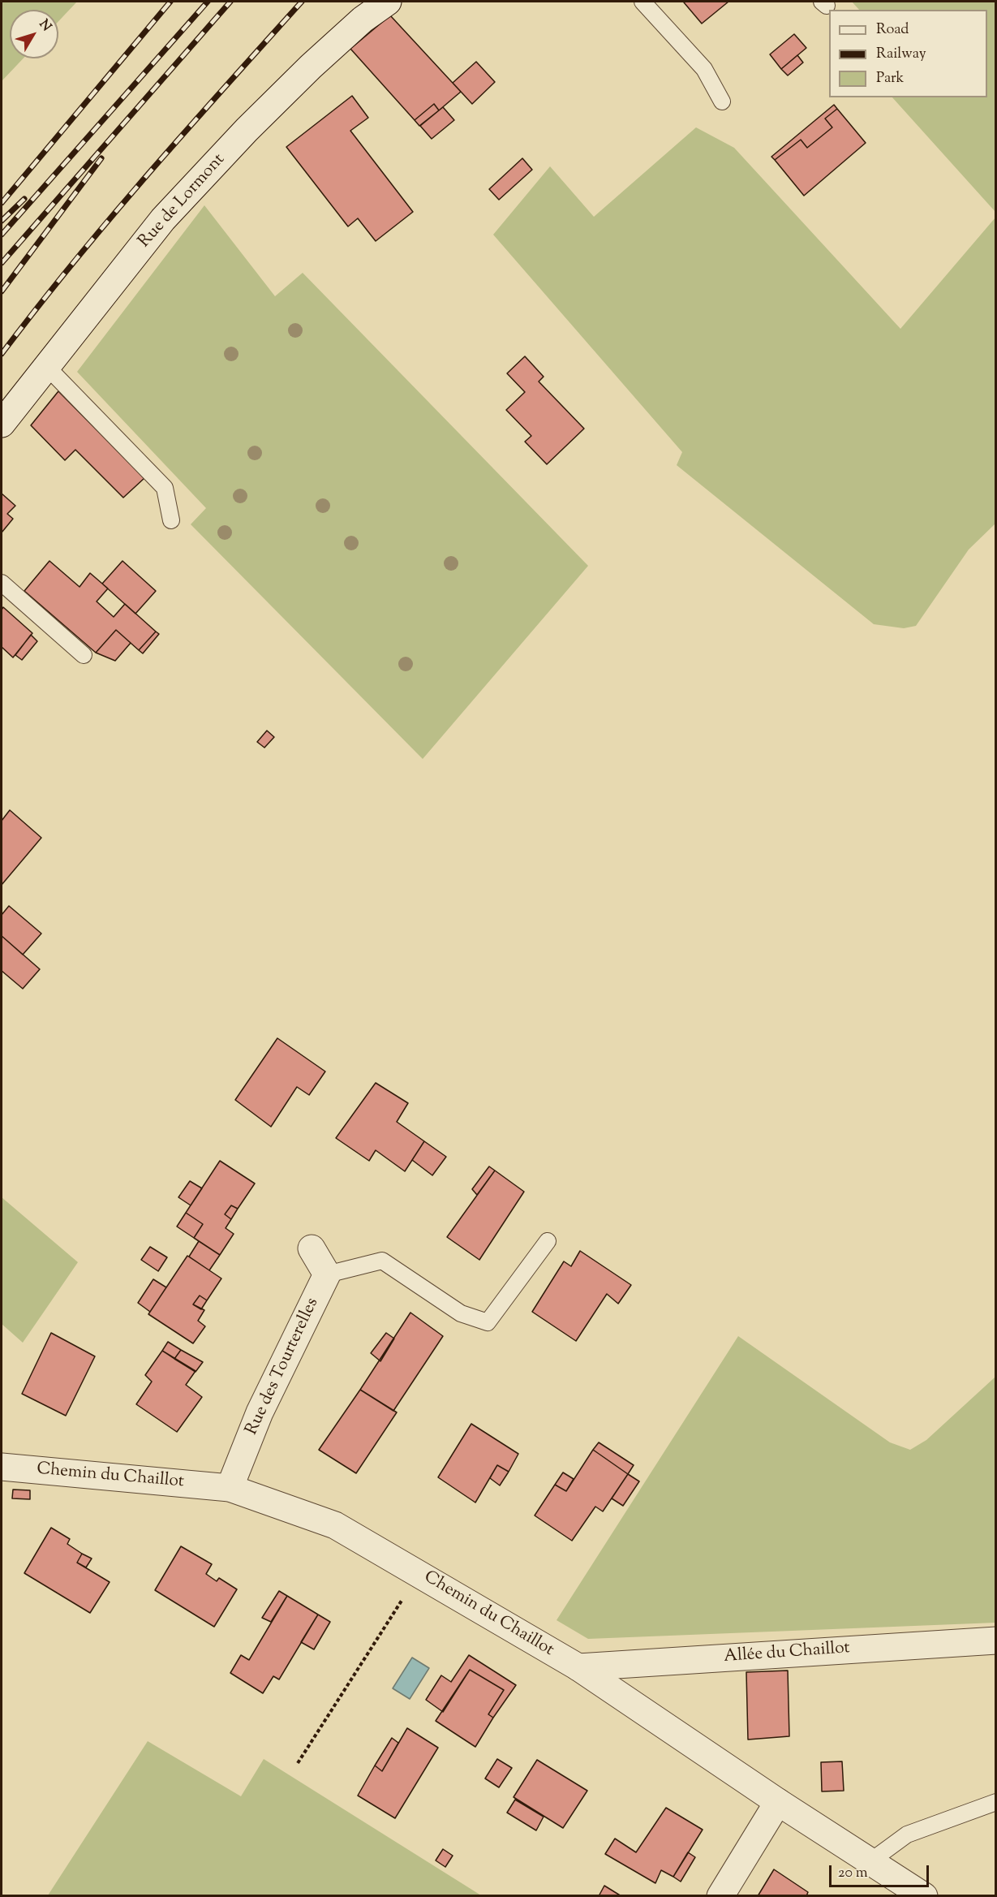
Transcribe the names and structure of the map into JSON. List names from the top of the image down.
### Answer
{
  "streets": {
    "street": [
      "Rue de Lormont",
      "Rue des Tourterelles",
      "Chemin du Chaillot",
      "Allée du Chaillot"
    ]
  },
  "crossings": [
    ["Rue des Tourterelles", "Chemin du Chaillot"],
    ["Chemin du Chaillot", "Allée du Chaillot"]
  ],
  "legend": ["Road", "Railway", "Park"],
  "scale_bar": "20 m",
  "north": "top right"
}
